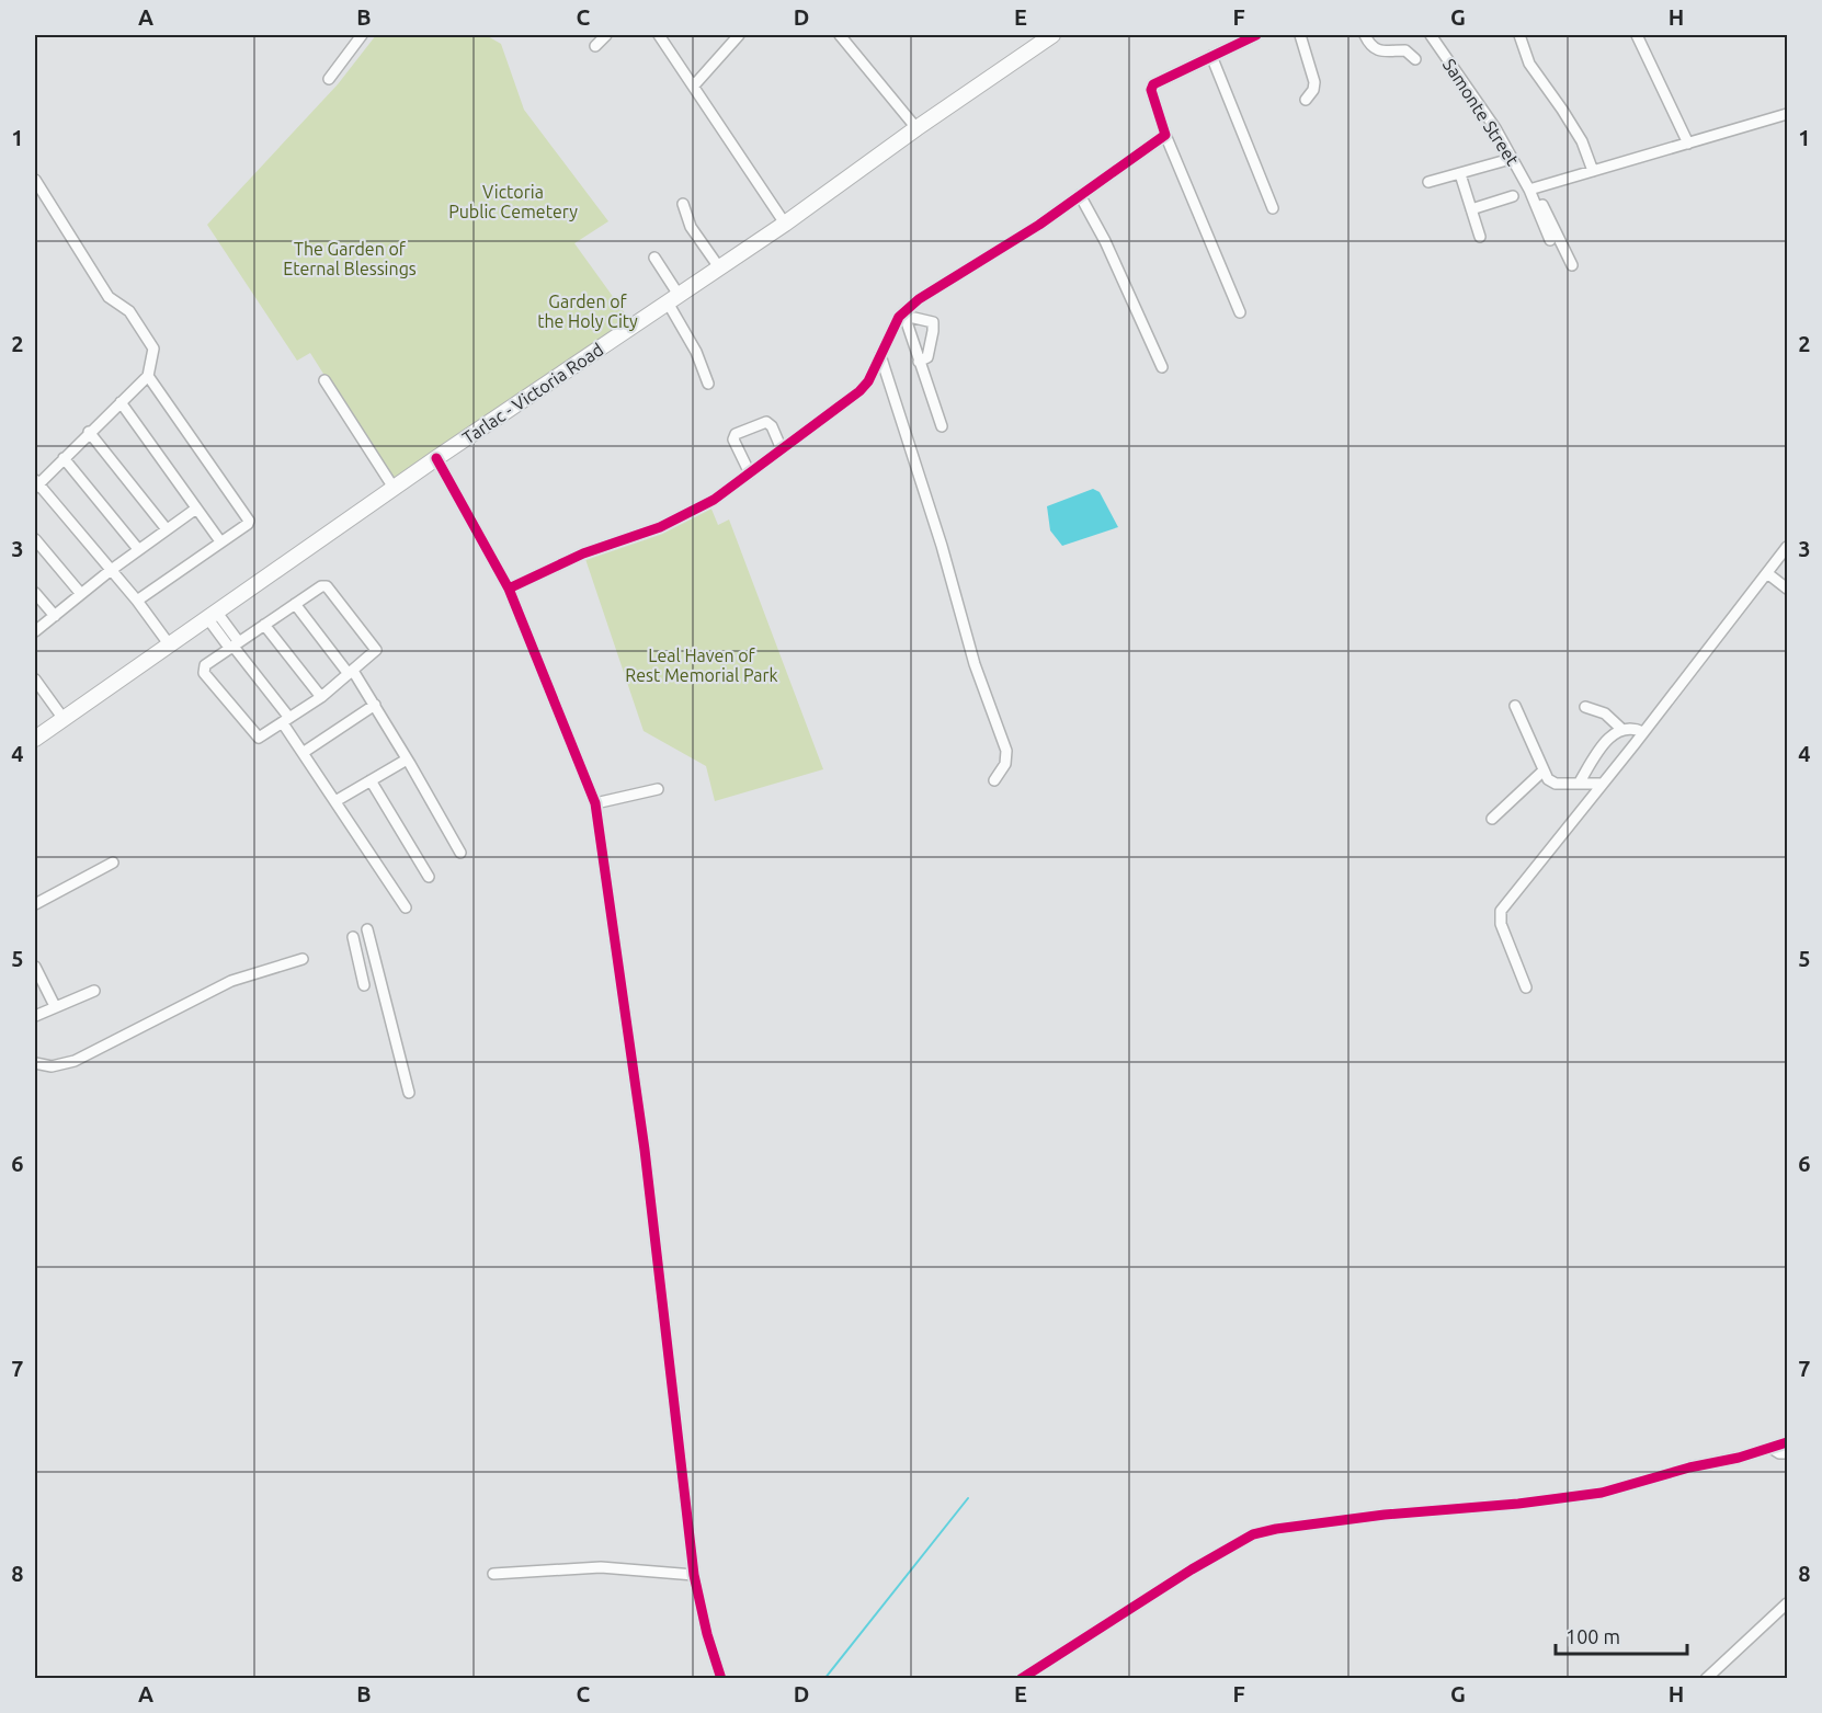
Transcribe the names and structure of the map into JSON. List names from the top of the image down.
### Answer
{
  "streets": {
    "main road": ["Tarlac - Victoria Road"],
    "street": ["Samonte Street"]
  },
  "parks": [
    "Victoria Public Cemetery",
    "The Garden of Eternal Blessings",
    "Garden of the Holy City",
    "Leal Haven of Rest Memorial Park"
  ],
  "scale_bar": "100 m",
  "grid": {
    "columns": [
      "A",
      "B",
      "C",
      "D",
      "E",
      "F",
      "G",
      "H"
    ],
    "rows": [
      "1",
      "2",
      "3",
      "4",
      "5",
      "6",
      "7",
      "8"
    ]
  }
}
